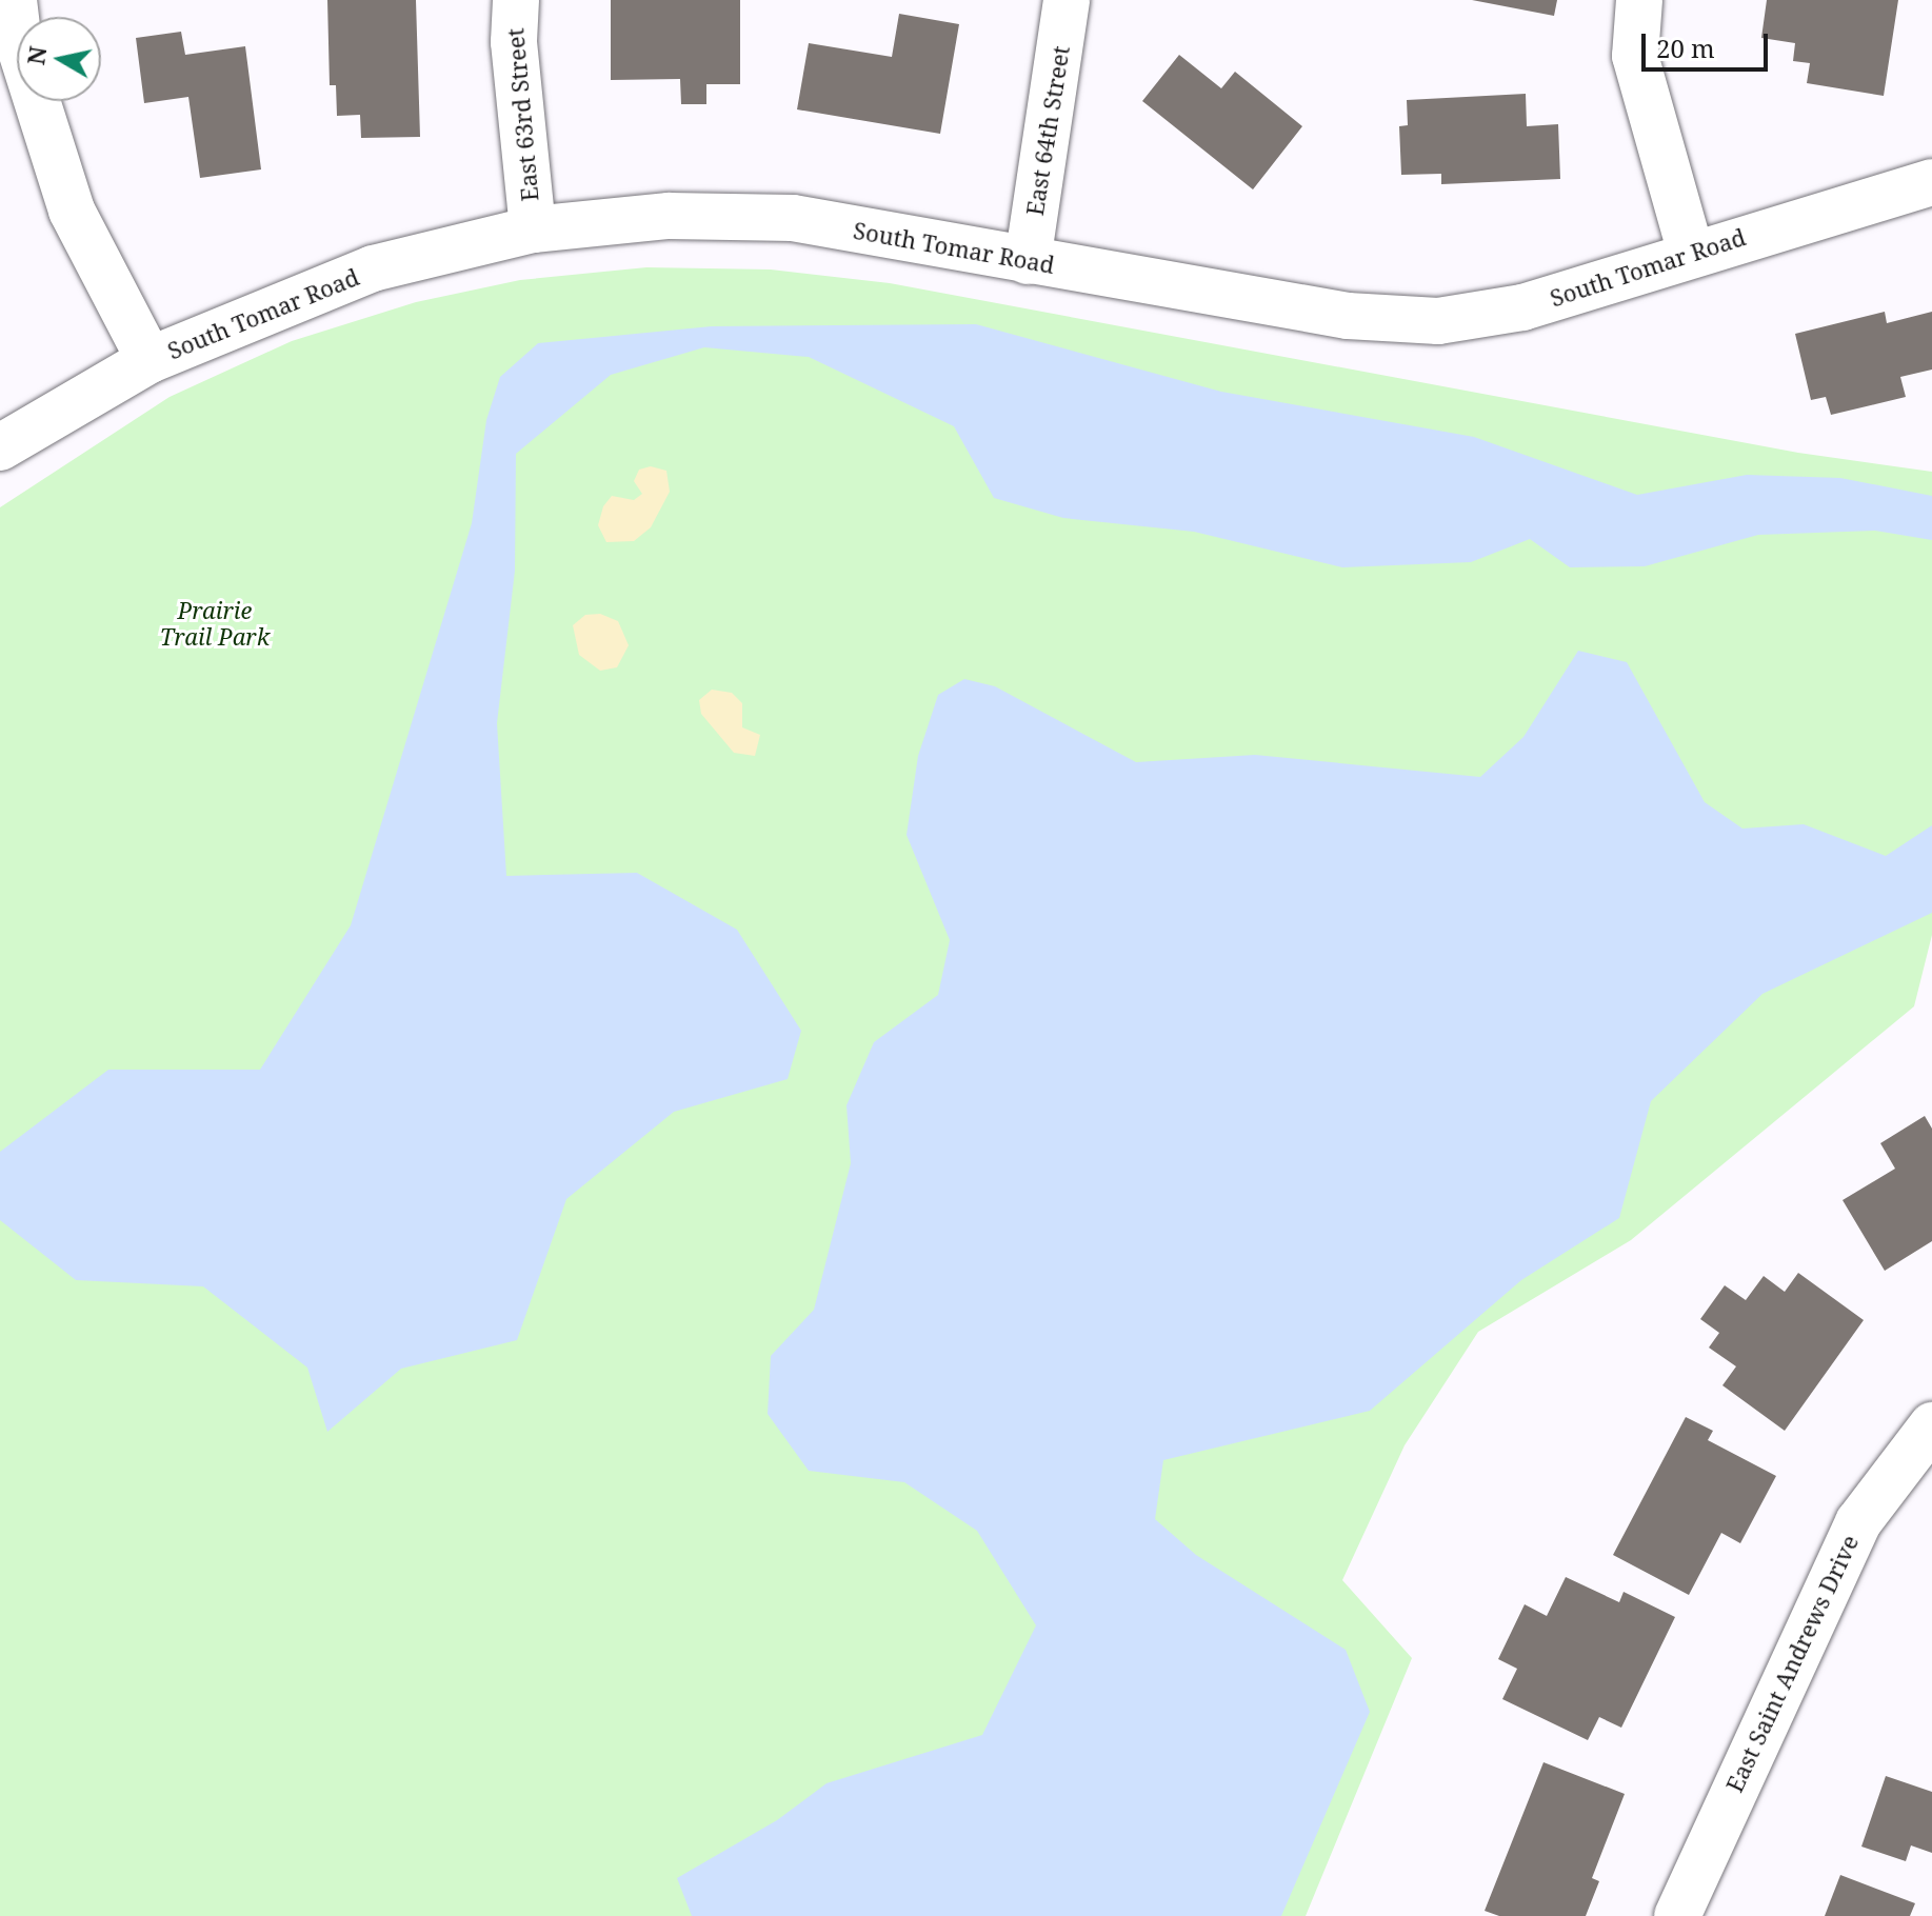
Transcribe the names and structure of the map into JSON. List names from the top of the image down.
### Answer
{
  "streets": {
    "street": [
      "East 63rd Street",
      "East 64th Street",
      "South Tomar Road",
      "East Saint Andrews Drive"
    ]
  },
  "crossings": [
    ["East 63rd Street", "South Tomar Road"],
    ["East 64th Street", "South Tomar Road"]
  ],
  "parks": ["Prairie Trail Park"],
  "scale_bar": "20 m",
  "north": "left"
}
